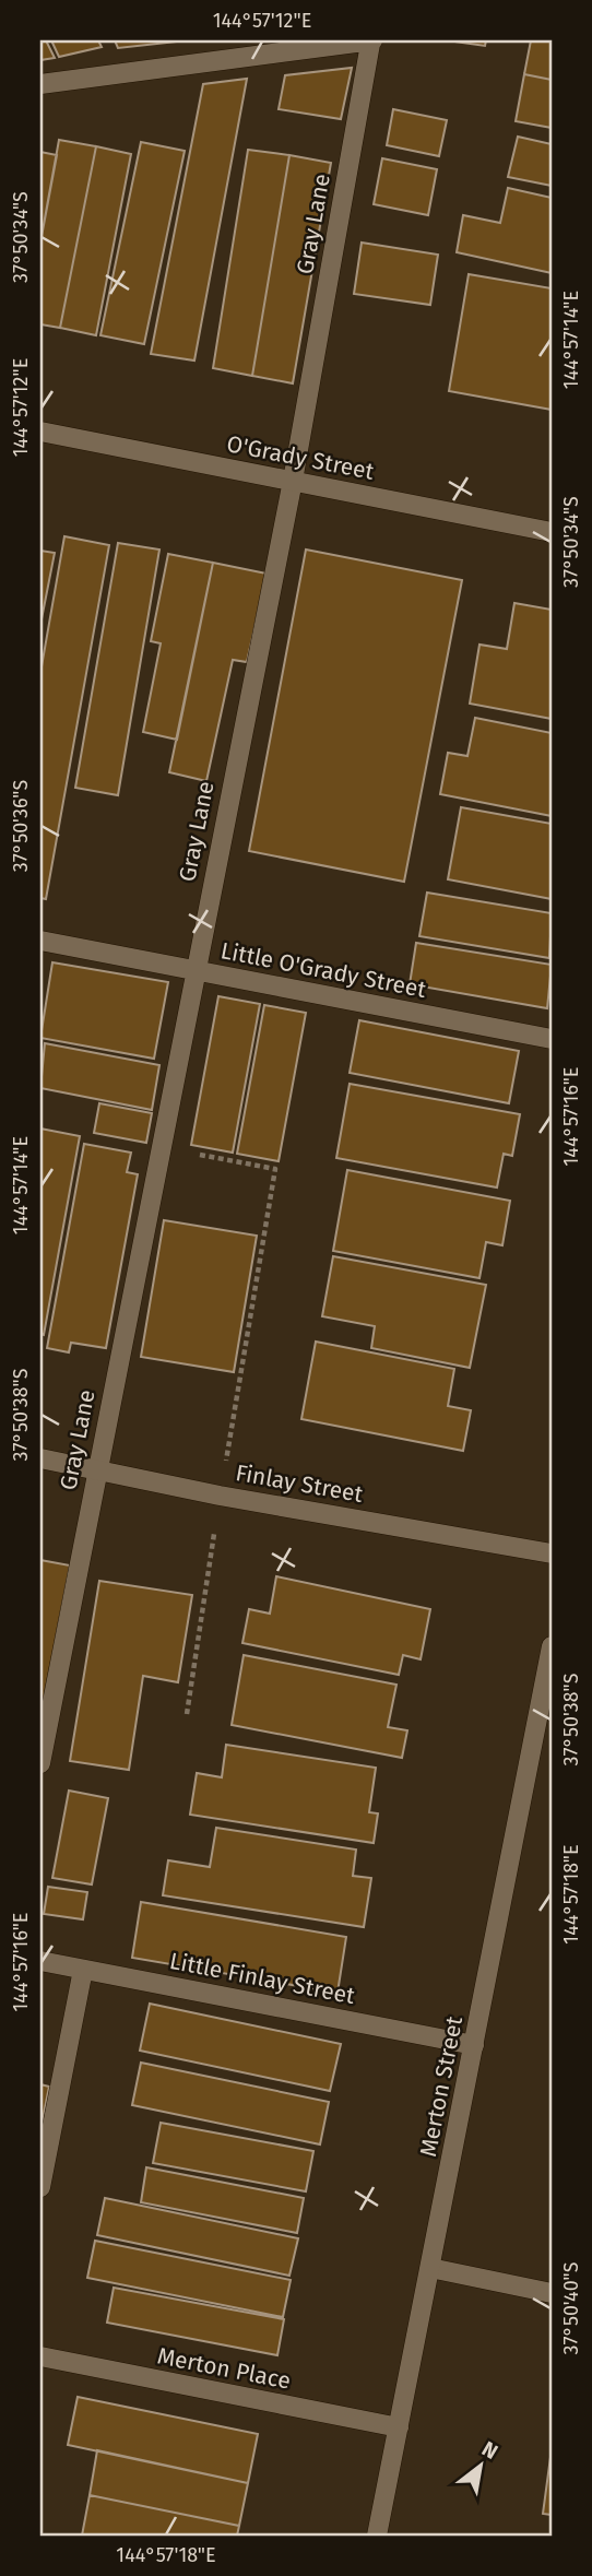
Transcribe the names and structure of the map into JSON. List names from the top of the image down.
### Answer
{
  "streets": {
    "street": [
      "Gray Lane",
      "O'Grady Street",
      "Little O'Grady Street",
      "Finlay Street",
      "Little Finlay Street",
      "Merton Street",
      "Merton Place"
    ]
  },
  "crossings": [
    ["Gray Lane", "O'Grady Street"],
    ["Gray Lane", "Little O'Grady Street"],
    ["Gray Lane", "Finlay Street"],
    ["Little Finlay Street", "Merton Street"],
    ["Merton Street", "Merton Place"]
  ],
  "north": "top right",
  "coordinates": [
    "144°57'12\"E",
    "37°50'34\"S",
    "144°57'14\"E",
    "37°50'36\"S",
    "144°57'16\"E",
    "37°50'38\"S",
    "144°57'18\"E",
    "37°50'40\"S"
  ]
}
